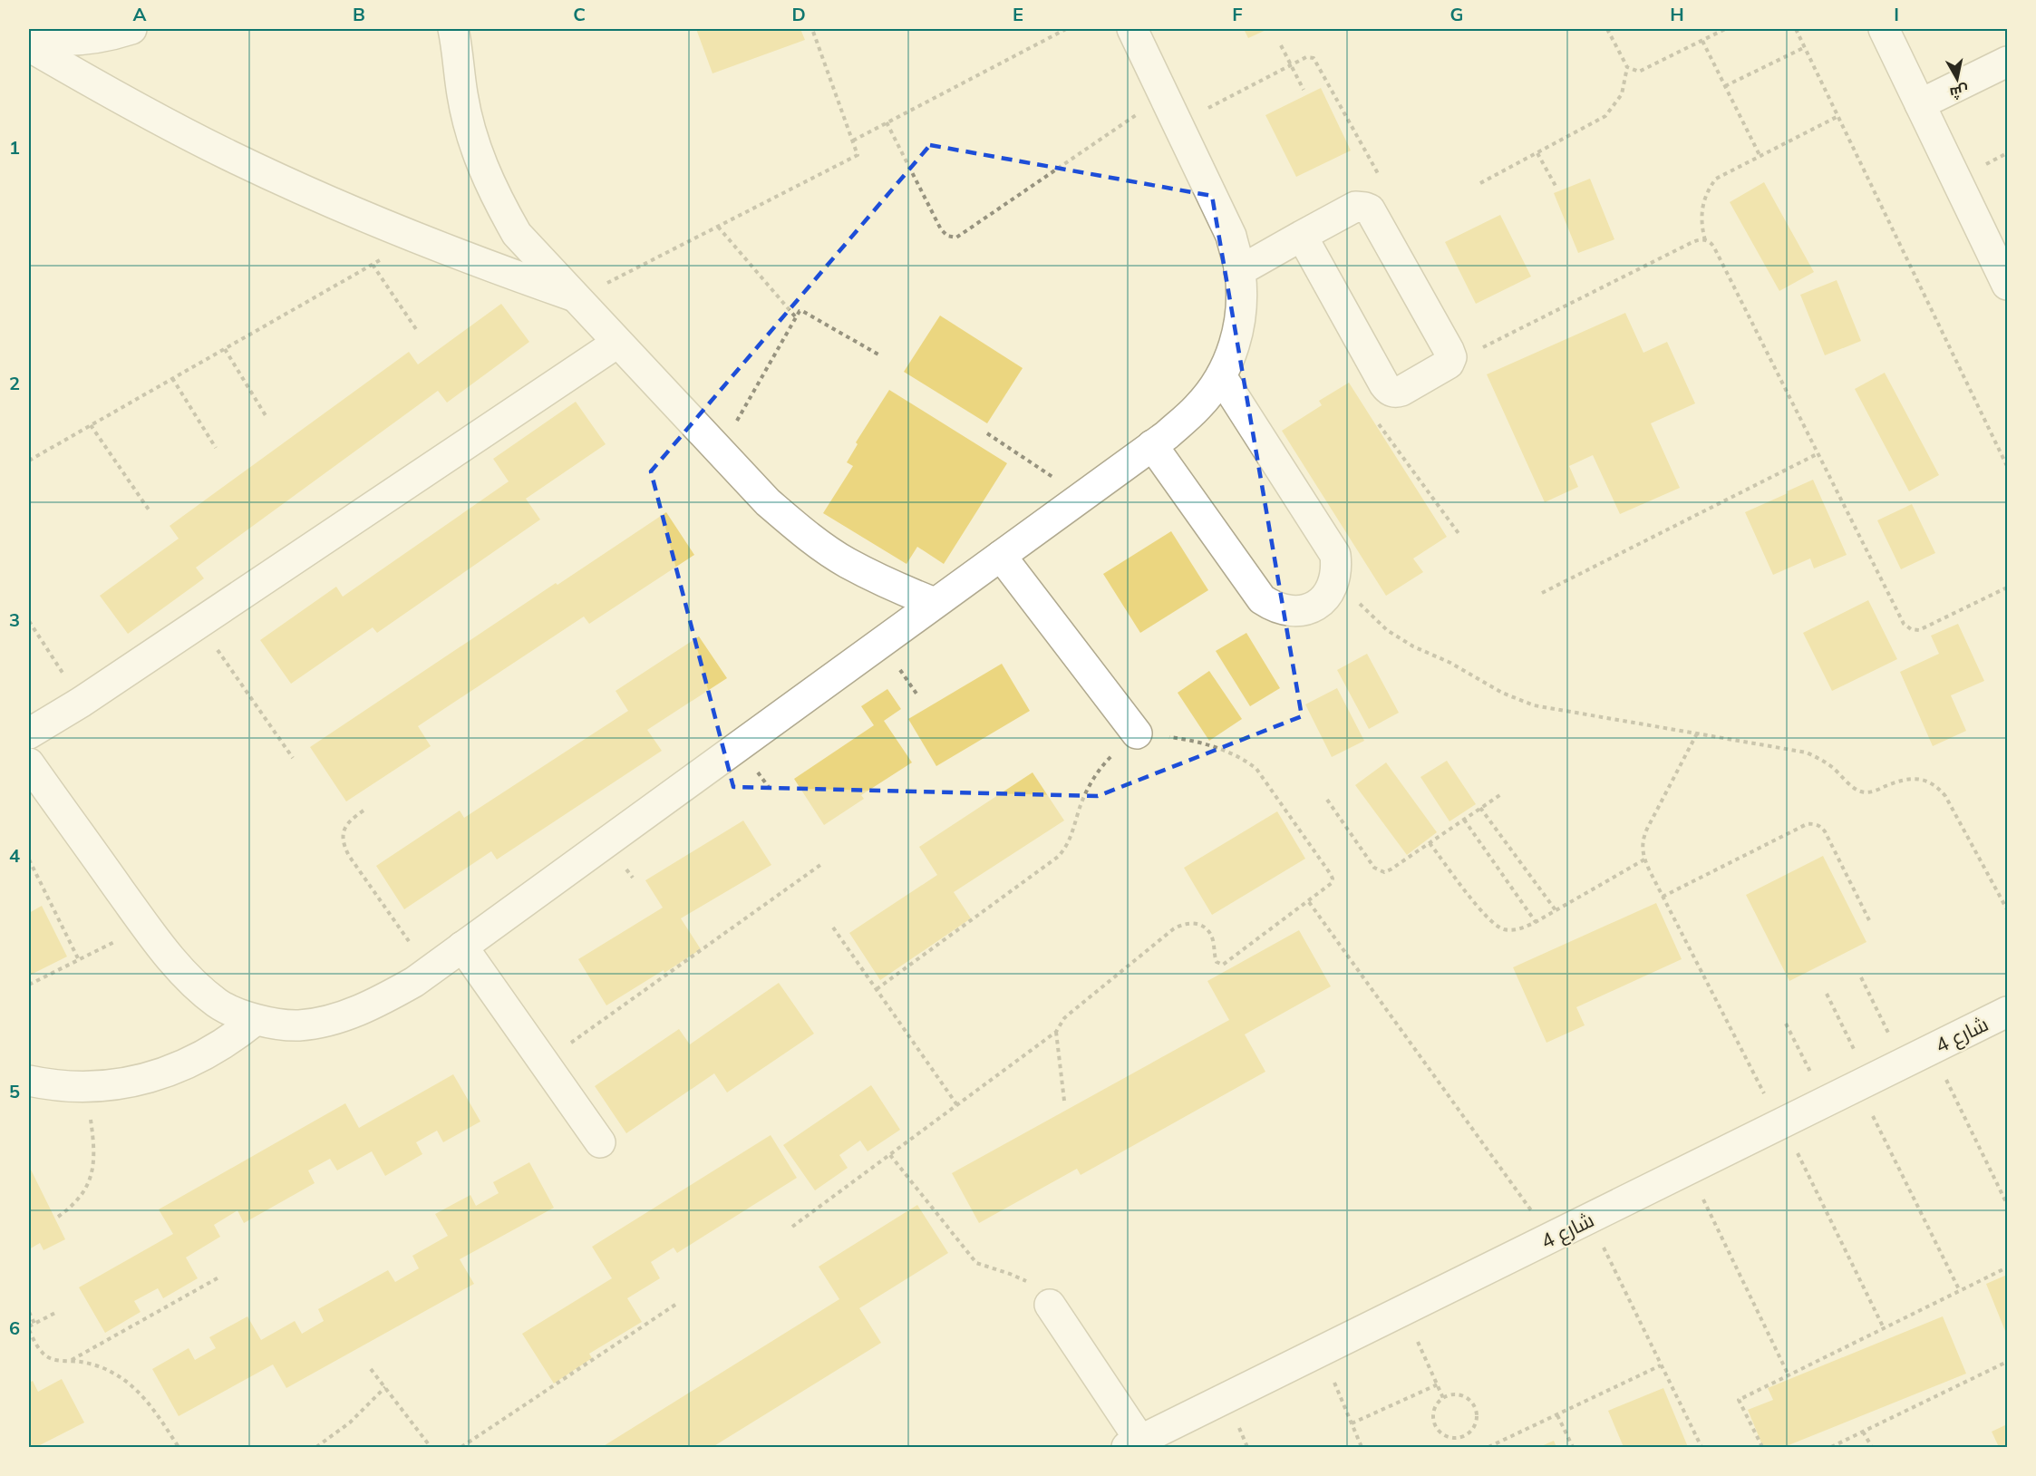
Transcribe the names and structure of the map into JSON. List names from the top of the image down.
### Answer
{
  "streets": {
    "street": ["شارع 4"]
  },
  "north": "bottom",
  "grid": {
    "columns": [
      "A",
      "B",
      "C",
      "D",
      "E",
      "F",
      "G",
      "H",
      "I"
    ],
    "rows": [
      "1",
      "2",
      "3",
      "4",
      "5",
      "6"
    ]
  }
}
